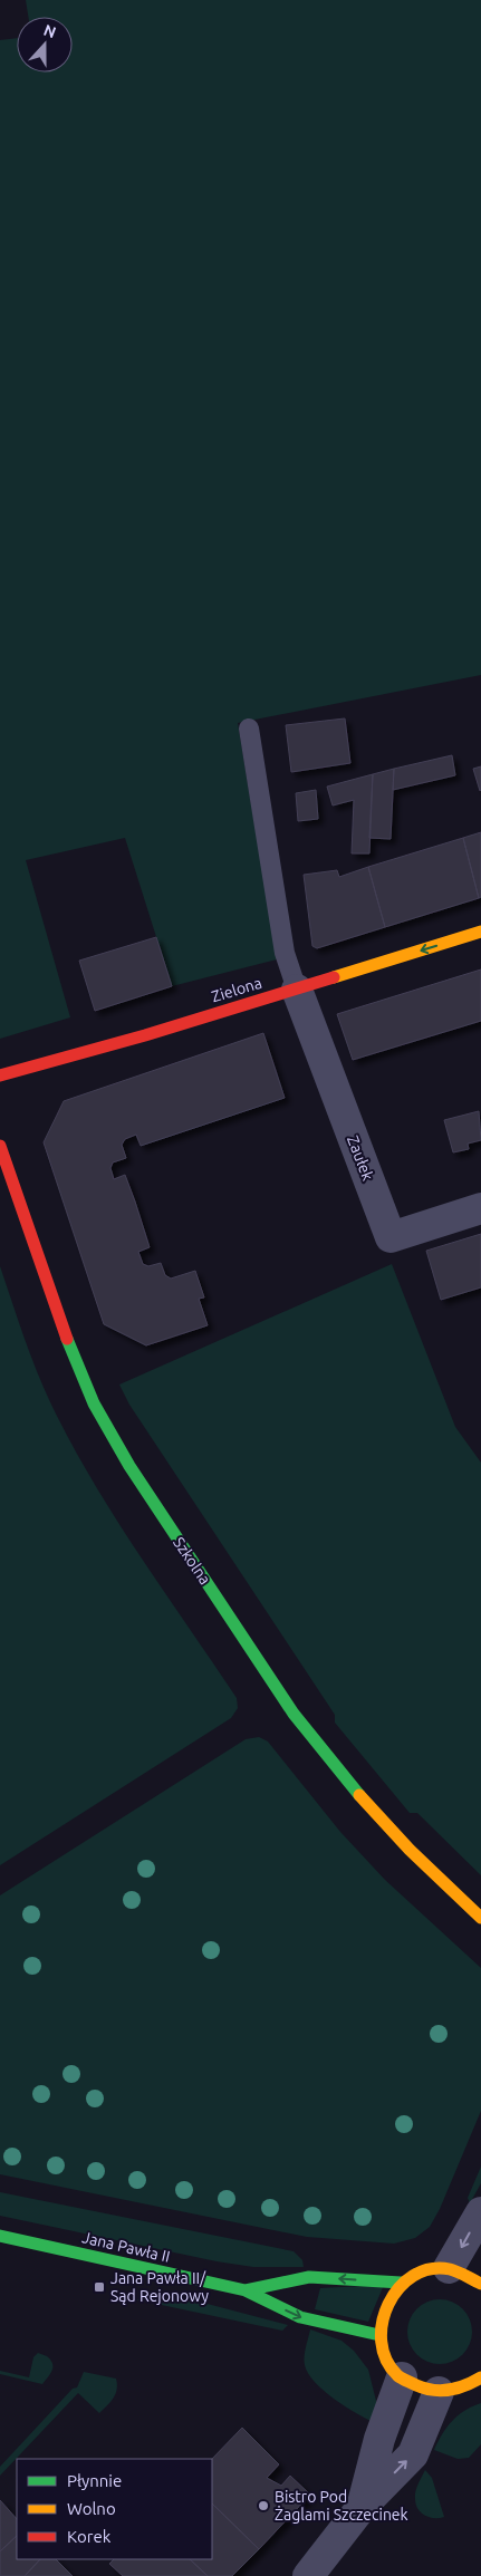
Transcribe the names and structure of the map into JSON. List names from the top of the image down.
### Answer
{
  "streets": {
    "street": [
      "Zielona",
      "Zaułek",
      "Szkolna",
      "Jana Pawła II"
    ]
  },
  "crossings": [
    ["Zielona", "Zaułek"]
  ],
  "one_way": ["Zielona"],
  "places": {
    "transit": ["Jana Pawła II/ Sąd Rejonowy"],
    "other": ["Bistro Pod Żaglami Szczecinek"]
  },
  "legend": ["Płynnie", "Wolno", "Korek"],
  "north": "top"
}
